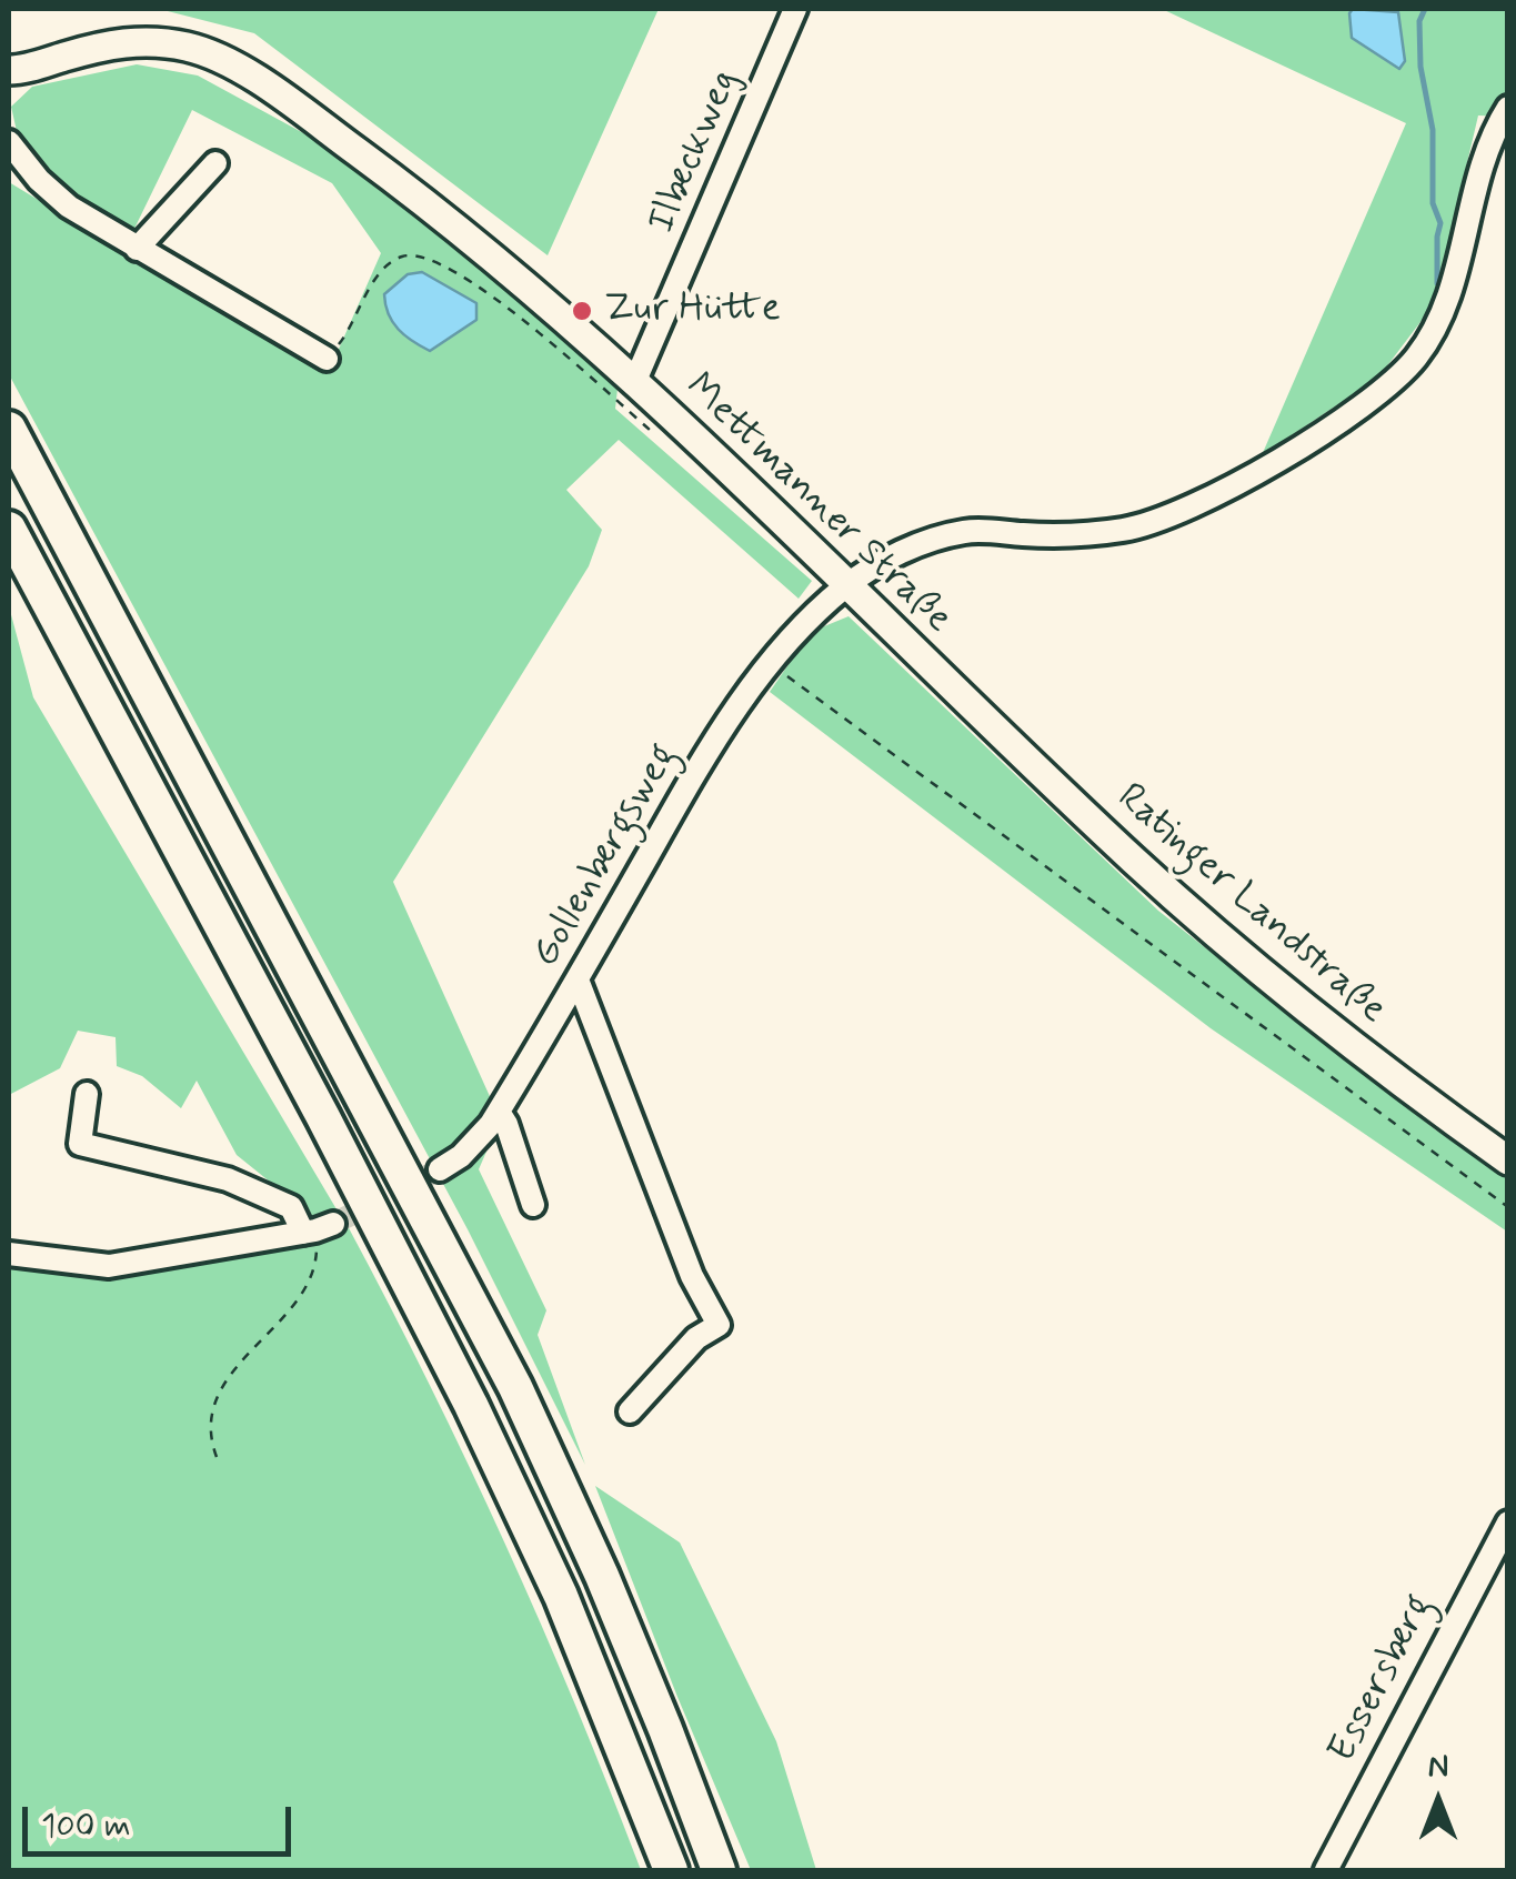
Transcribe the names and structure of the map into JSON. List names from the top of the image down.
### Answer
{
  "streets": {
    "main road": ["Mettmanner Straße", "Ratinger Landstraße"],
    "street": ["Ilbeckweg", "Gollenbergsweg", "Essersberg"]
  },
  "crossings": [
    ["Ilbeckweg", "Mettmanner Straße"],
    ["Mettmanner Straße", "Gollenbergsweg"],
    ["Mettmanner Straße", "Ratinger Landstraße"]
  ],
  "places": ["Zur Hütte"],
  "scale_bar": "100 m",
  "north": "top"
}
